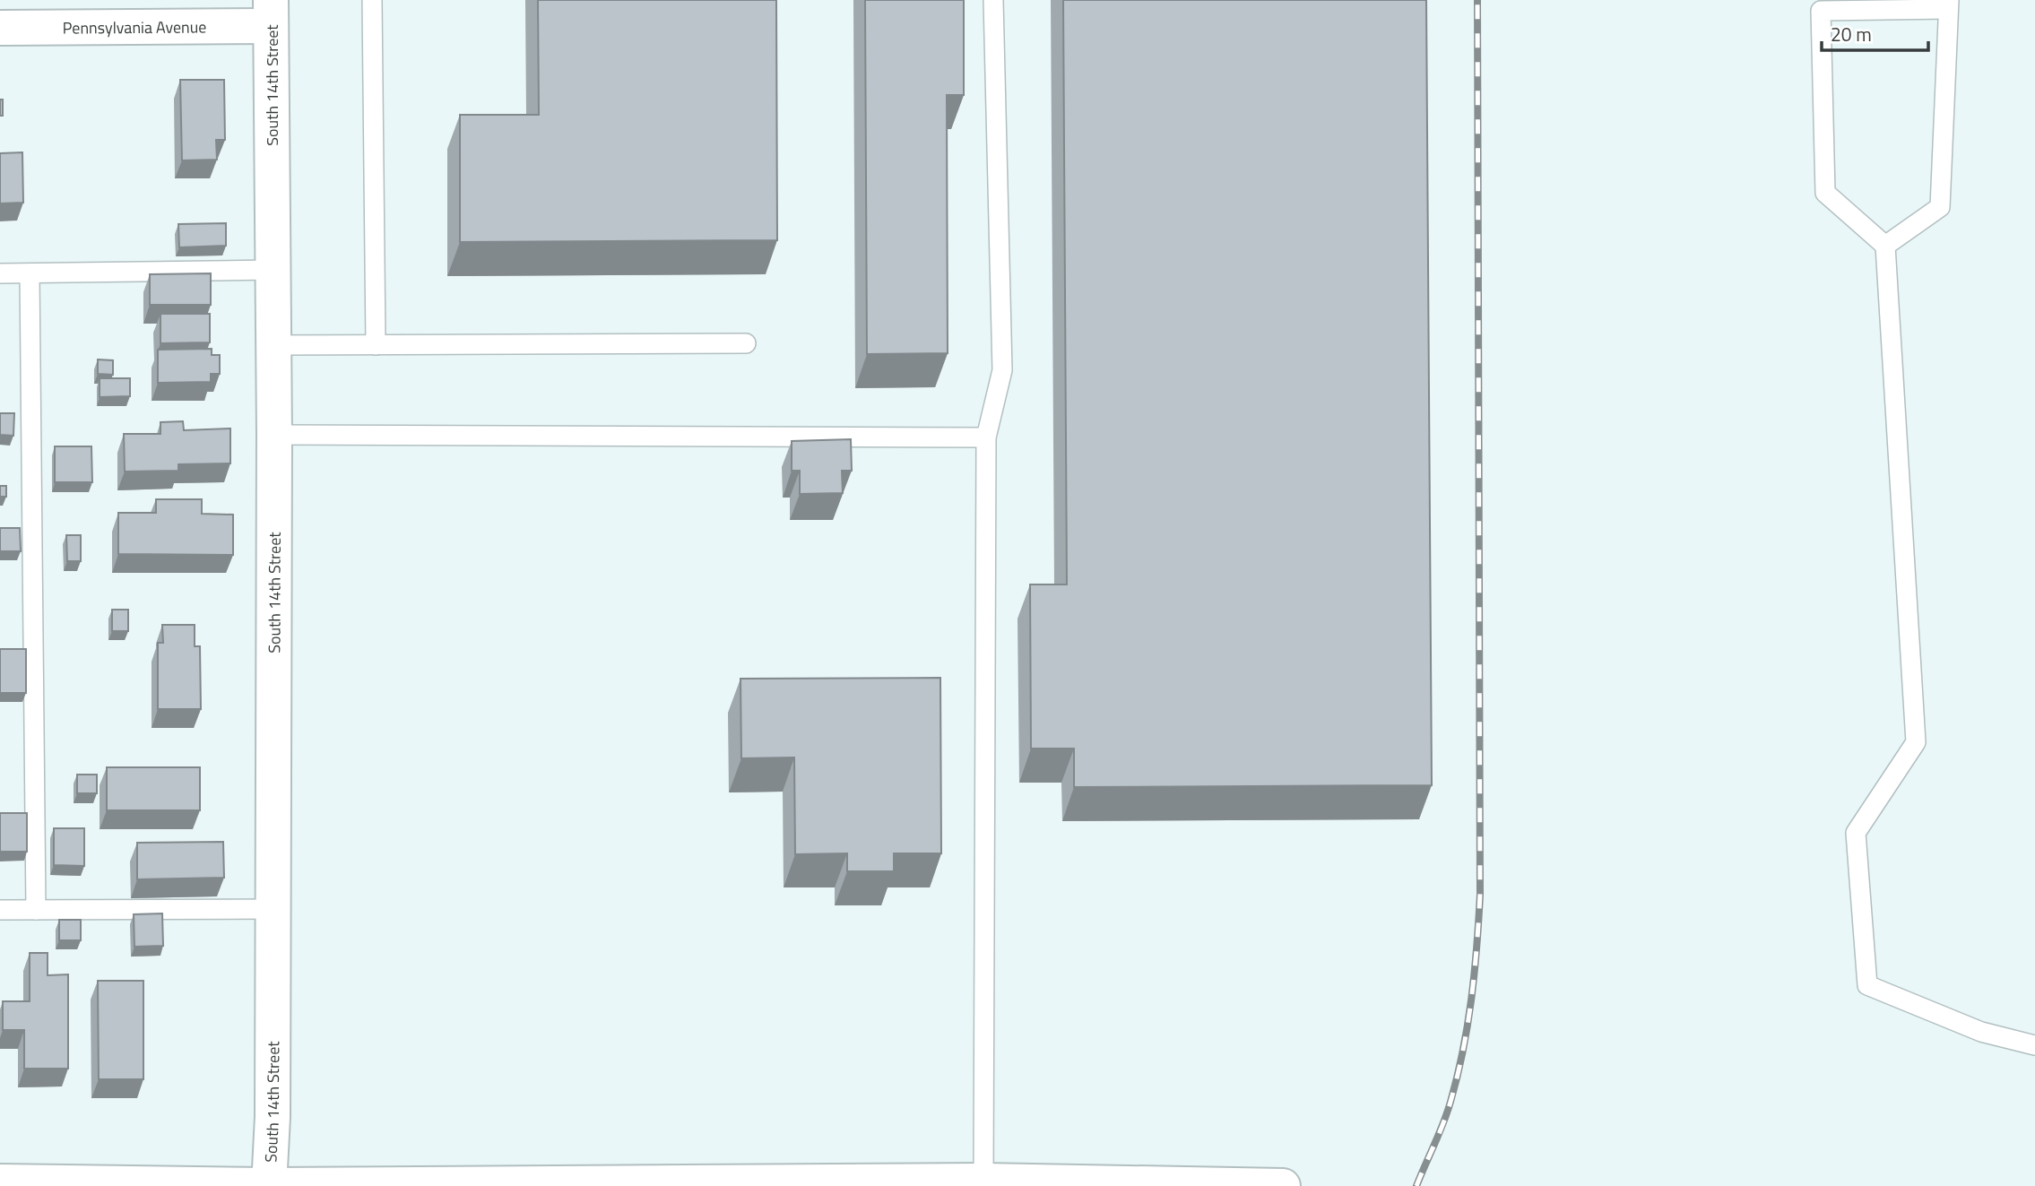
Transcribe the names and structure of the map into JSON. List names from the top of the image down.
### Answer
{
  "streets": {
    "street": ["Pennsylvania Avenue", "South 14th Street"]
  },
  "crossings": [
    ["Pennsylvania Avenue", "South 14th Street"]
  ],
  "scale_bar": "20 m"
}
